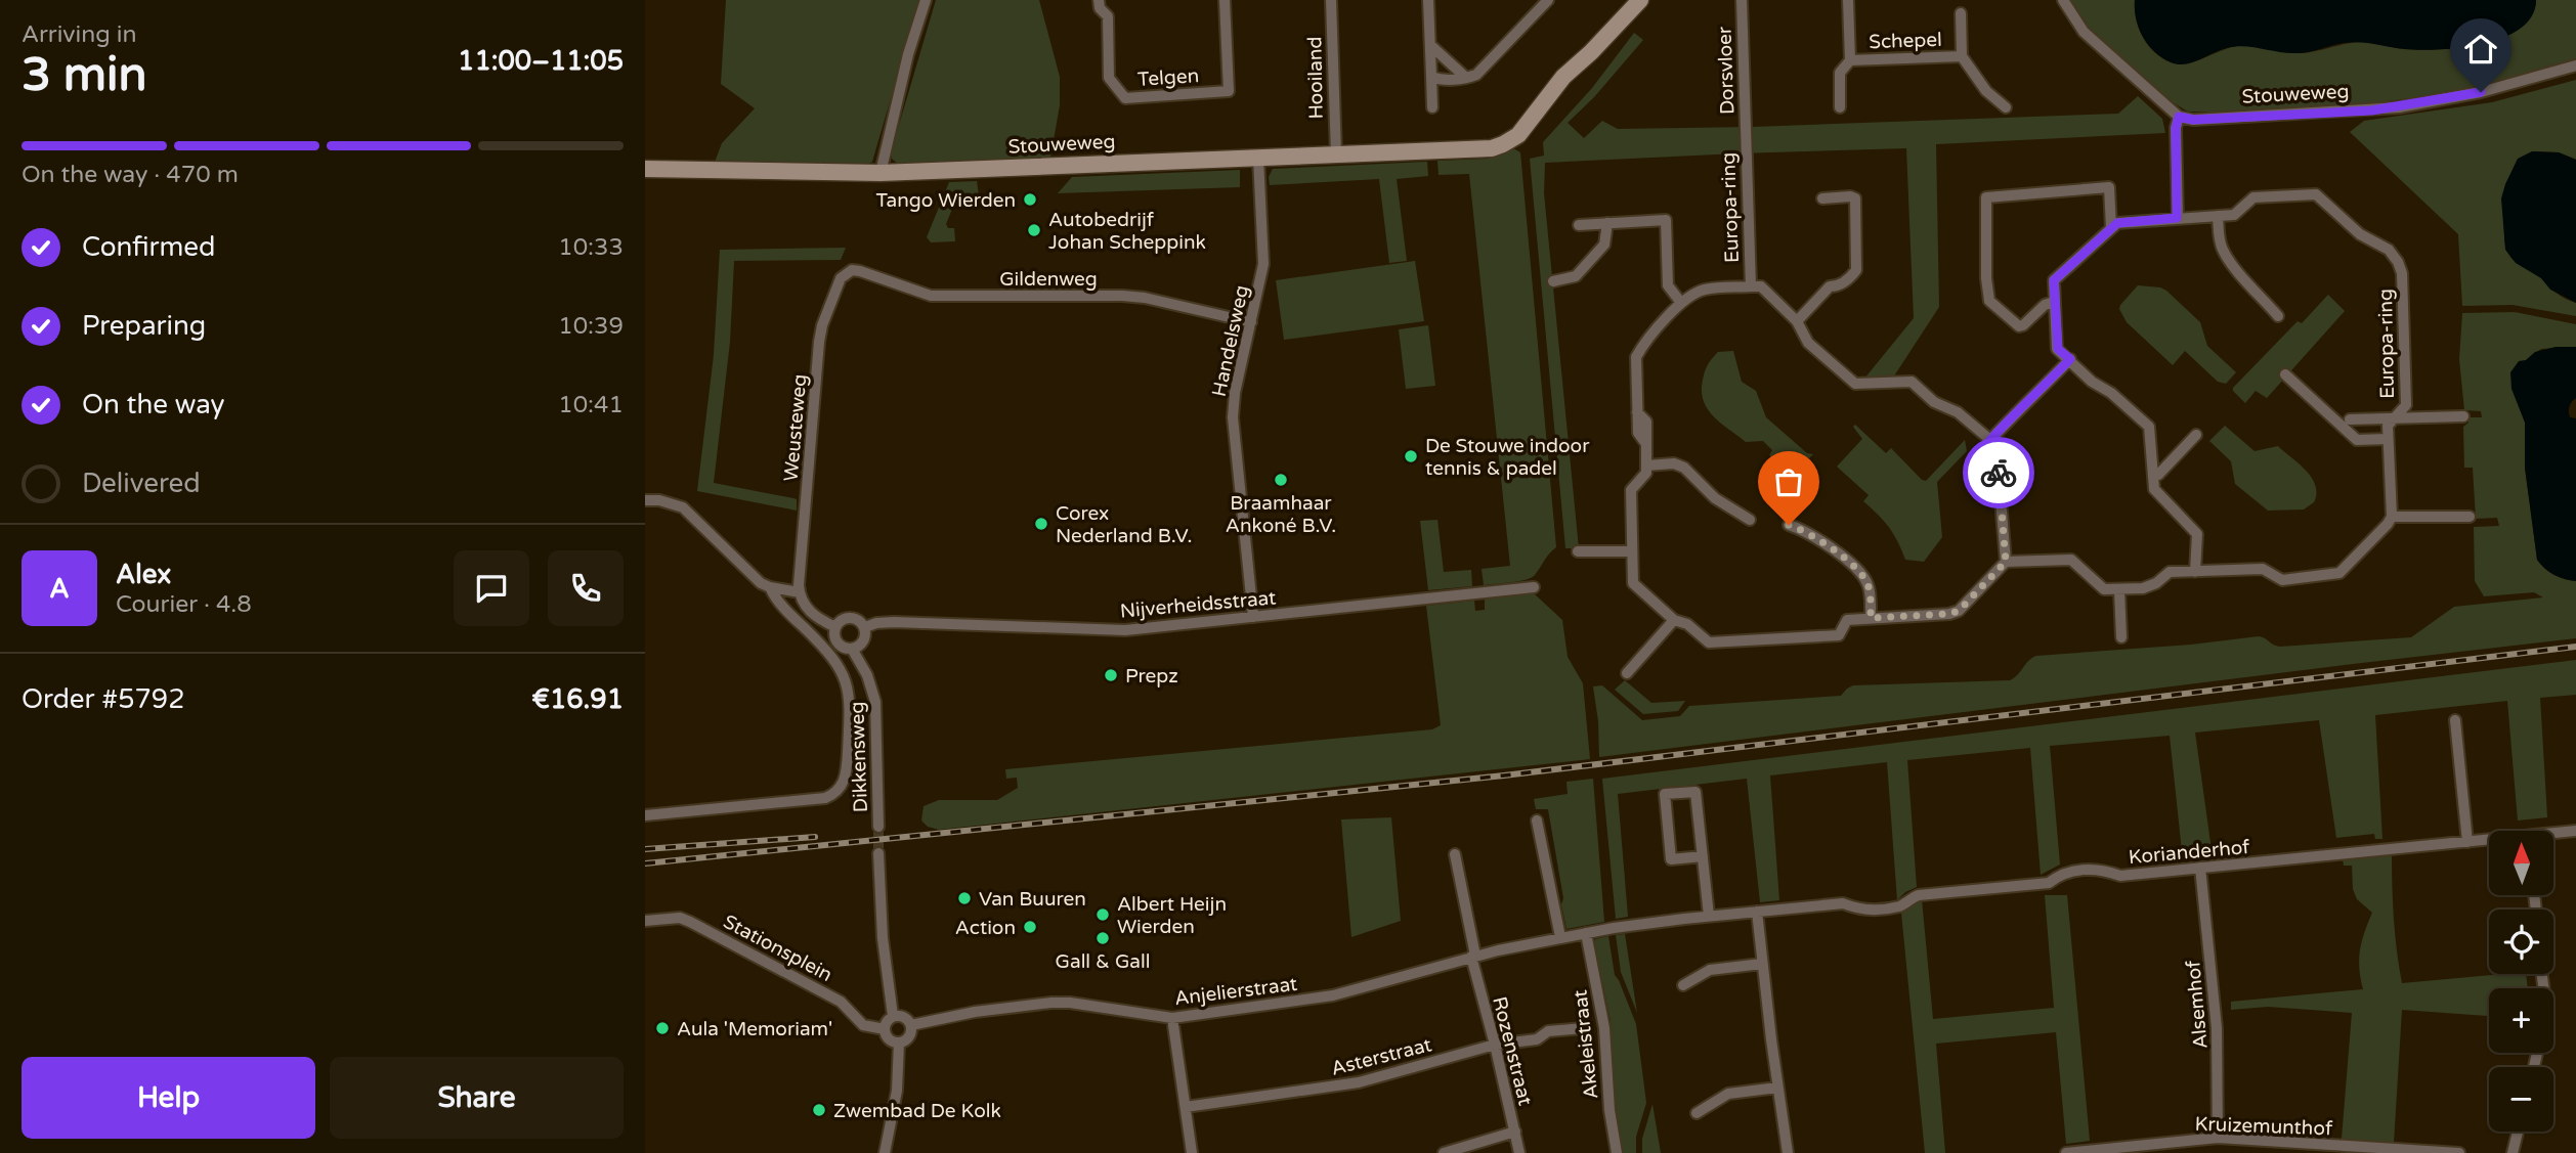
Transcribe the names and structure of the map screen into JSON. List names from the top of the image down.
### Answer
{
  "streets": {
    "main road": ["Stouweweg"],
    "street": [
      "Schepel",
      "Dorsvloer",
      "Telgen",
      "Hooiland",
      "Europa-ring",
      "Gildenweg",
      "Handelsweg",
      "Weusteweg",
      "Nijverheidsstraat",
      "Dikkensweg",
      "Korianderhof",
      "Stationsplein",
      "Anjelierstraat",
      "Alsemhof",
      "Akeleistraat",
      "Rozenstraat",
      "Asterstraat",
      "Kruizemunthof"
    ]
  },
  "crossings": [
    ["Dorsvloer", "Europa-ring"],
    ["Hooiland", "Stouweweg"],
    ["Stouweweg", "Handelsweg"],
    ["Gildenweg", "Handelsweg"],
    ["Gildenweg", "Weusteweg"],
    ["Handelsweg", "Nijverheidsstraat"],
    ["Nijverheidsstraat", "Dikkensweg"],
    ["Korianderhof", "Anjelierstraat"],
    ["Korianderhof", "Alsemhof"],
    ["Stationsplein", "Anjelierstraat"],
    ["Anjelierstraat", "Akeleistraat"],
    ["Anjelierstraat", "Rozenstraat"],
    ["Alsemhof", "Kruizemunthof"],
    ["Rozenstraat", "Asterstraat"]
  ],
  "places": [
    "Tango Wierden",
    "Autobedrijf Johan Scheppink",
    "De Stouwe indoor tennis & padel",
    "Braamhaar Ankoné B.V.",
    "Corex Nederland B.V.",
    "Prepz",
    "Van Buuren",
    "Albert Heijn Wierden",
    "Action",
    "Gall & Gall",
    "Aula 'Memoriam'",
    "Zwembad De Kolk"
  ],
  "north": "top",
  "page": {
    "heading": ["3 min", "Arriving in", "11:00–11:05"],
    "panel": [
      "Alex",
      "Courier · 4.8",
      "Order #5792",
      "€16.91"
    ],
    "bar": "On the way · 470 m",
    "list": [
      ["Confirmed", "10:33"],
      ["Preparing", "10:39"],
      ["On the way", "10:41"],
      "Delivered"
    ],
    "round": "A",
    "map_buttons": ["+", "−"],
    "buttons": ["Help", "Share"]
  }
}
